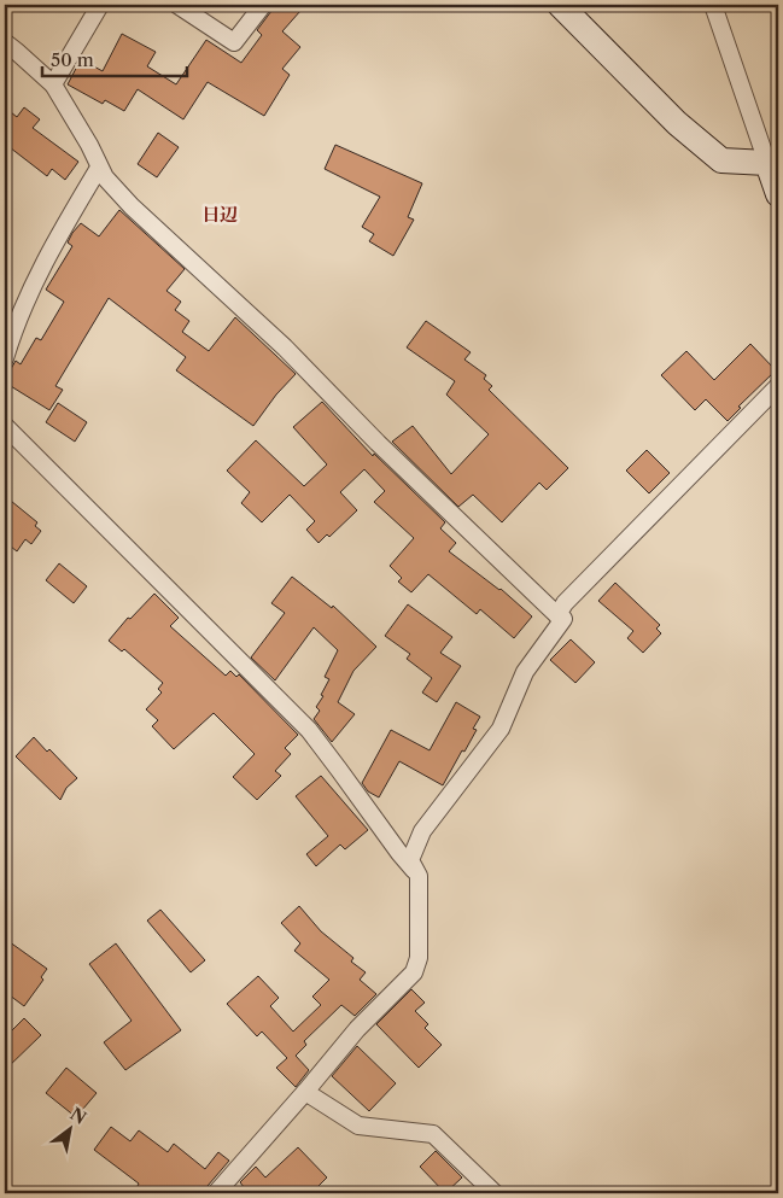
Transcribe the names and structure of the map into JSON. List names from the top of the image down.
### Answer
{
  "districts": ["日辺"],
  "scale_bar": "50 m",
  "north": "top right"
}
